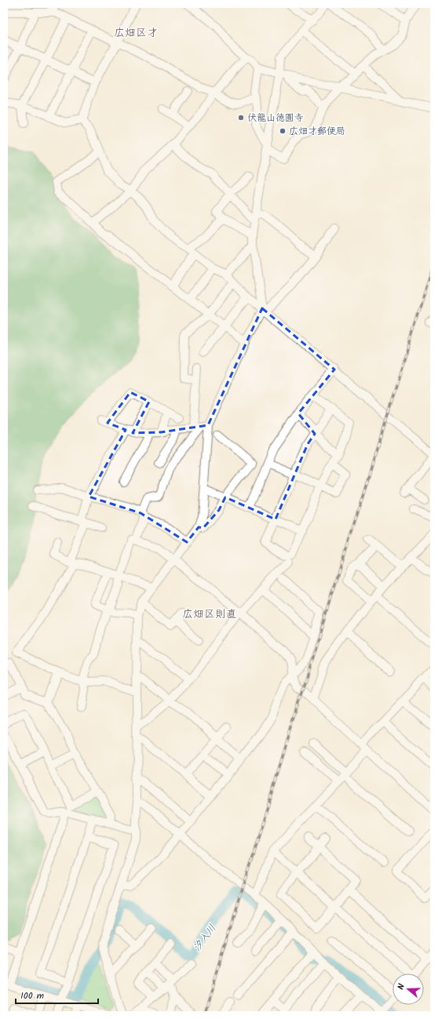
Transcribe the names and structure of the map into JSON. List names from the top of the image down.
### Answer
{
  "districts": ["広畑区才", "広畑区則直"],
  "water": ["汐入川"],
  "places": ["伏龍山徳圓寺", "広畑才郵便局"],
  "scale_bar": "100 m",
  "north": "left"
}
